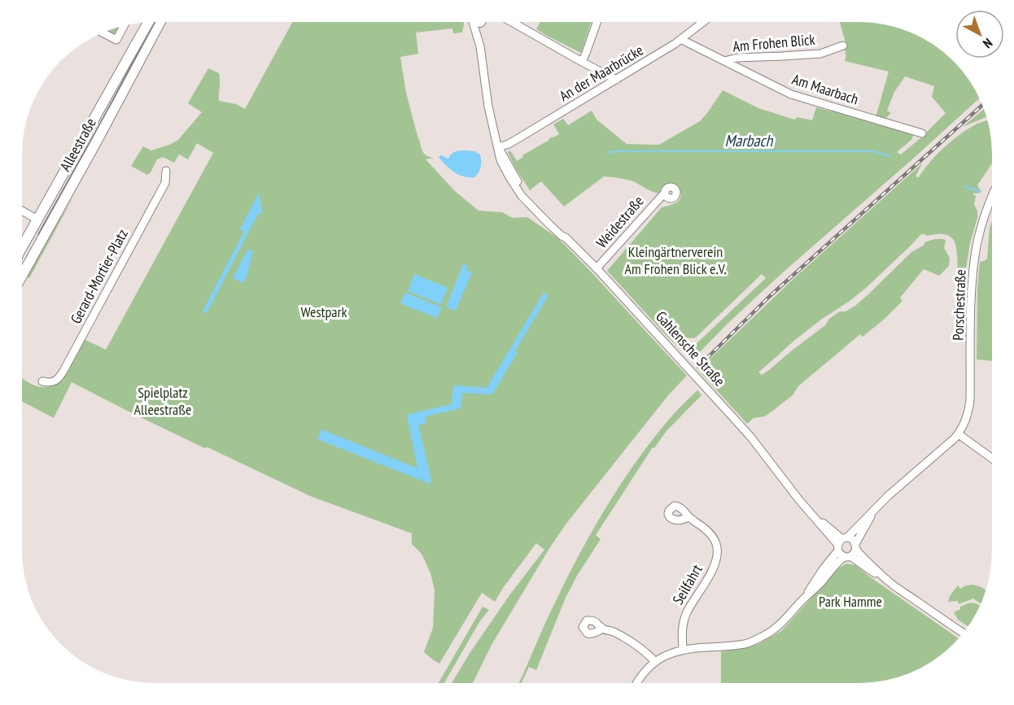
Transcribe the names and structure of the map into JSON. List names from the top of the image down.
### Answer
{
  "streets": {
    "main road": ["Alleestraße"],
    "street": [
      "Am Frohen Blick",
      "An der Maarbrücke",
      "Am Maarbach",
      "Weidestraße",
      "Gerard-Mortier-Platz",
      "Porschestraße",
      "Gahlensche Straße",
      "Seilfahrt"
    ]
  },
  "crossings": [
    ["Am Frohen Blick", "An der Maarbrücke"],
    ["Am Frohen Blick", "Am Maarbach"],
    ["An der Maarbrücke", "Gahlensche Straße"],
    ["Weidestraße", "Gahlensche Straße"],
    ["Porschestraße", "Gahlensche Straße"]
  ],
  "water": ["Marbach"],
  "parks": [
    "Kleingärtnerverein Am Frohen Blick e.V.",
    "Westpark",
    "Spielplatz Alleestraße",
    "Park Hamme"
  ],
  "north": "bottom right"
}
